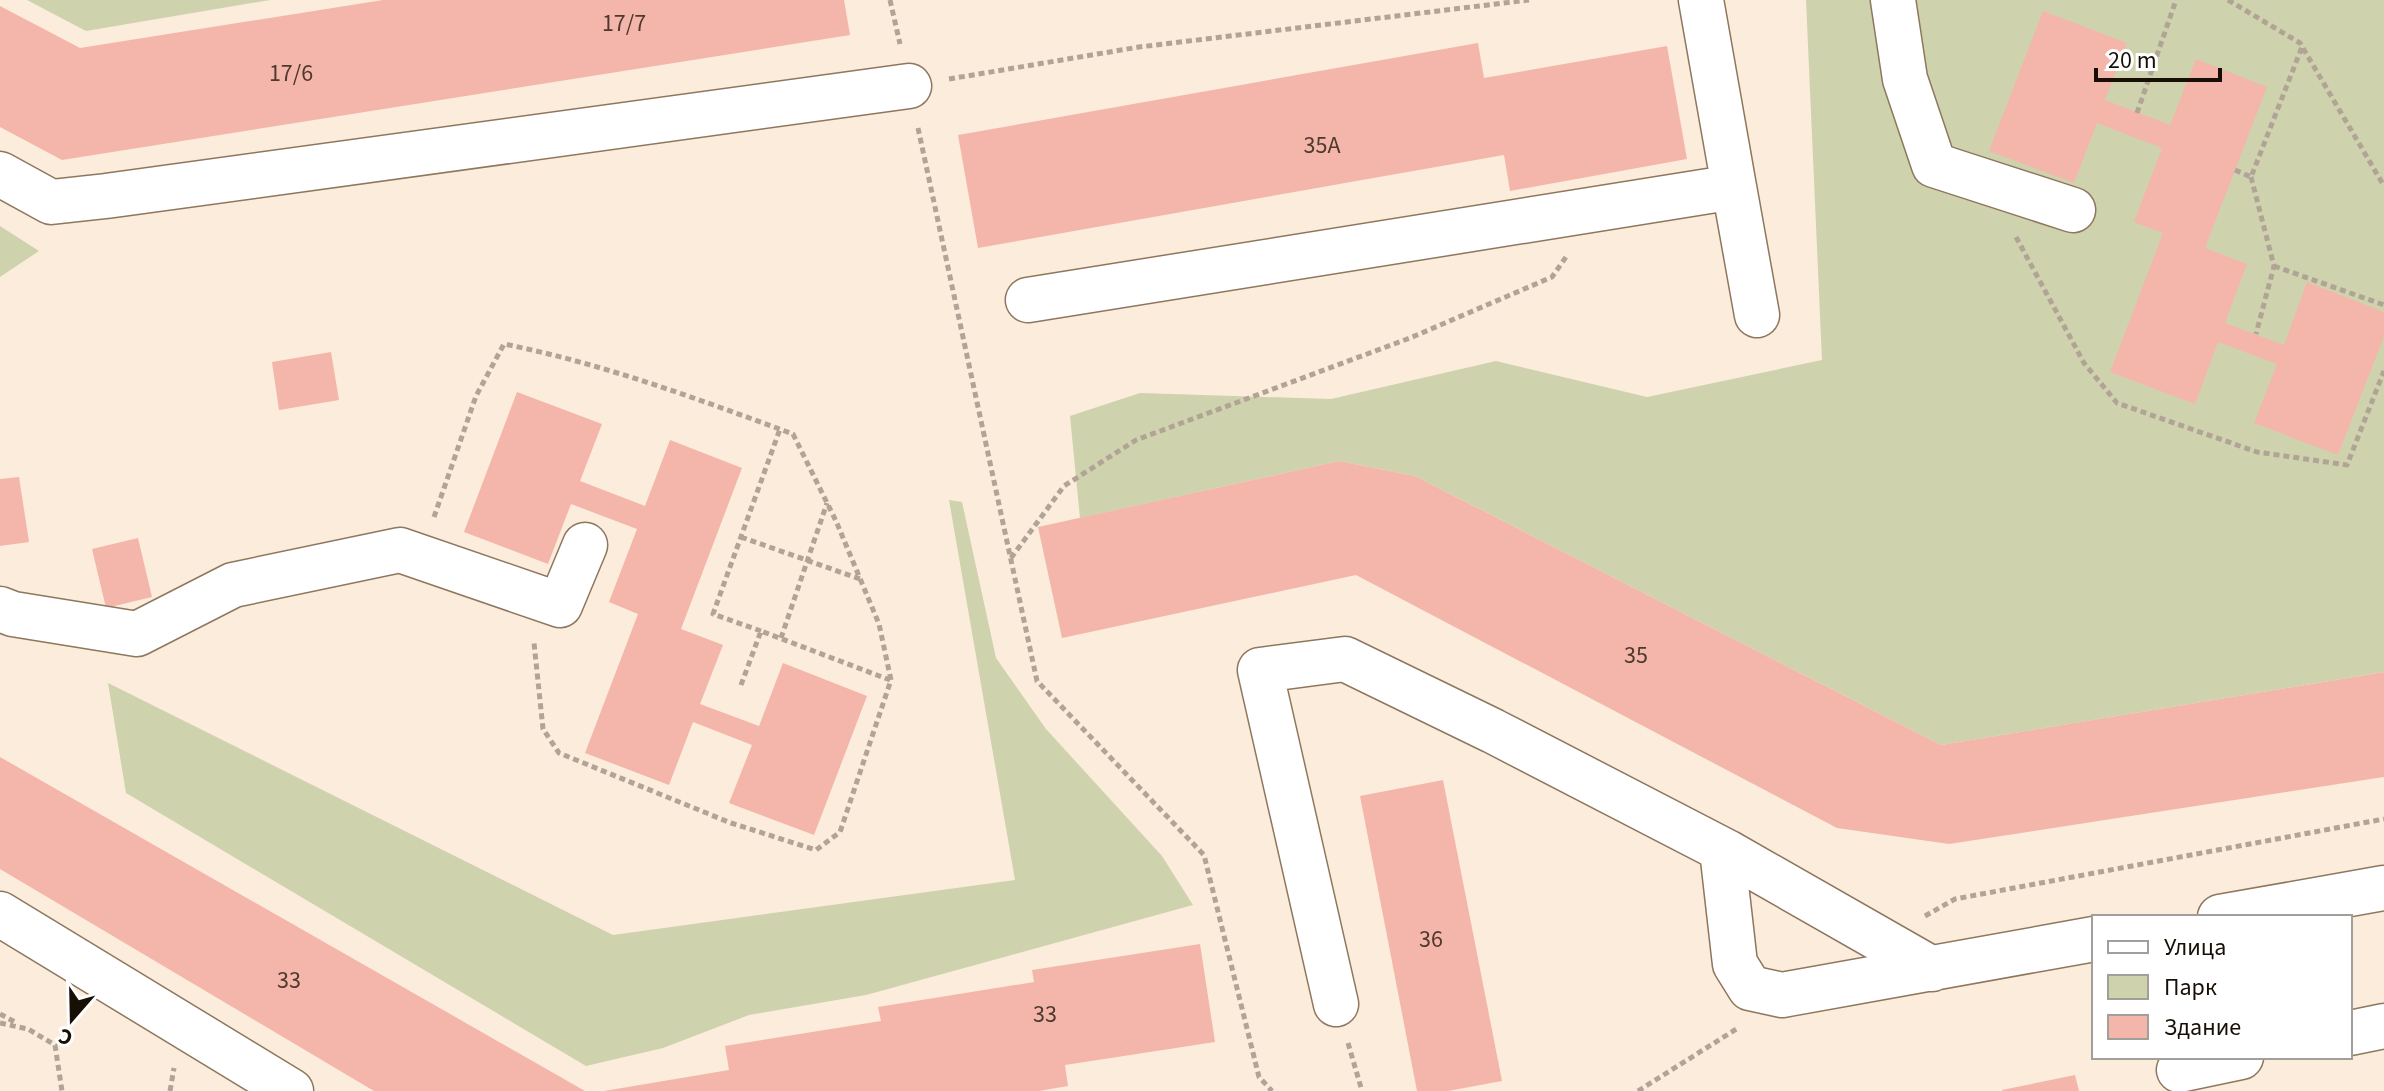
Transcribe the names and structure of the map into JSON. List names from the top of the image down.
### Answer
{
  "house_numbers": [
    "17/7",
    "17/6",
    "35А",
    "35",
    "36",
    "33",
    "33"
  ],
  "legend": ["Улица", "Парк", "Здание"],
  "scale_bar": "20 m",
  "north": "bottom"
}
